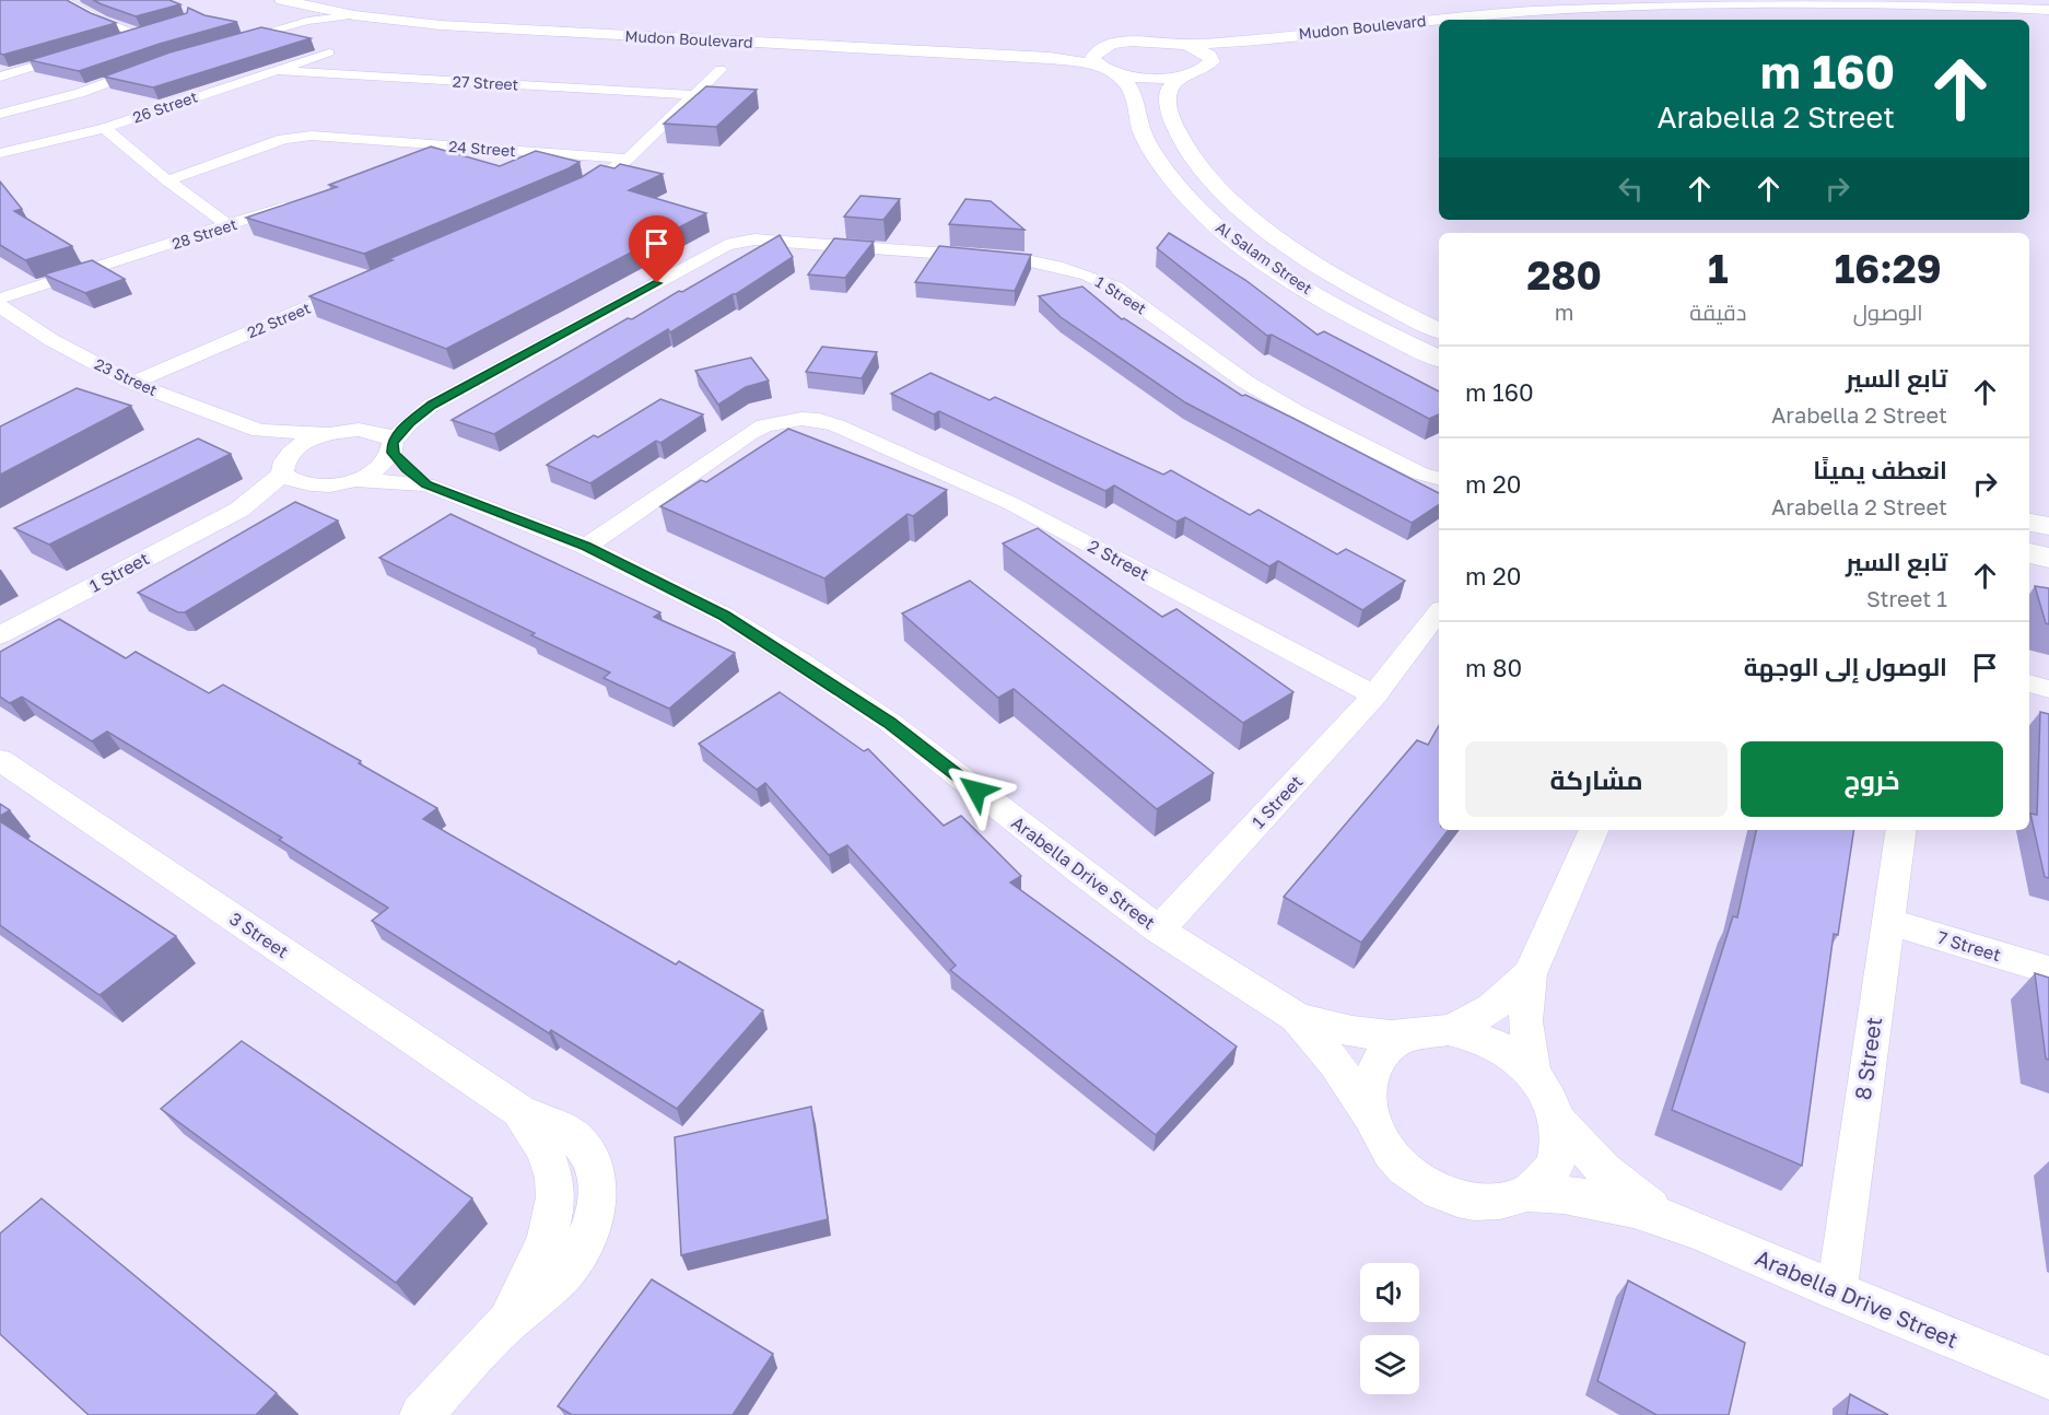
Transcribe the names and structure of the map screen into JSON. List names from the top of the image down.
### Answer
{
  "streets": {
    "street": [
      "Mudon Boulevard",
      "27 Street",
      "26 Street",
      "24 Street",
      "28 Street",
      "Al Salam Street",
      "1 Street",
      "22 Street",
      "23 Street",
      "2 Street",
      "Arabella Drive Street",
      "3 Street",
      "7 Street",
      "8 Street"
    ]
  },
  "crossings": [
    ["Mudon Boulevard", "Al Salam Street"],
    ["27 Street", "26 Street"],
    ["1 Street", "2 Street"],
    ["1 Street", "Arabella Drive Street"],
    ["22 Street", "23 Street"],
    ["2 Street", "Arabella Drive Street"],
    ["Arabella Drive Street", "8 Street"],
    ["7 Street", "8 Street"]
  ],
  "page": {
    "turn": ["160 m", "Arabella 2 Street"],
    "eta": [
      "16:29",
      "الوصول",
      "1",
      "دقيقة",
      "280",
      "m"
    ],
    "list": [
      {
        "name": "تابع السير",
        "note": "Arabella 2 Street",
        "value": "160 m"
      },
      {
        "name": "انعطف يمينًا",
        "note": "Arabella 2 Street",
        "value": "20 m"
      },
      {
        "name": "تابع السير",
        "note": "1 Street",
        "value": "20 m"
      },
      {
        "name": "الوصول إلى الوجهة",
        "value": "80 m"
      }
    ],
    "buttons": ["خروج", "مشاركة"]
  }
}
